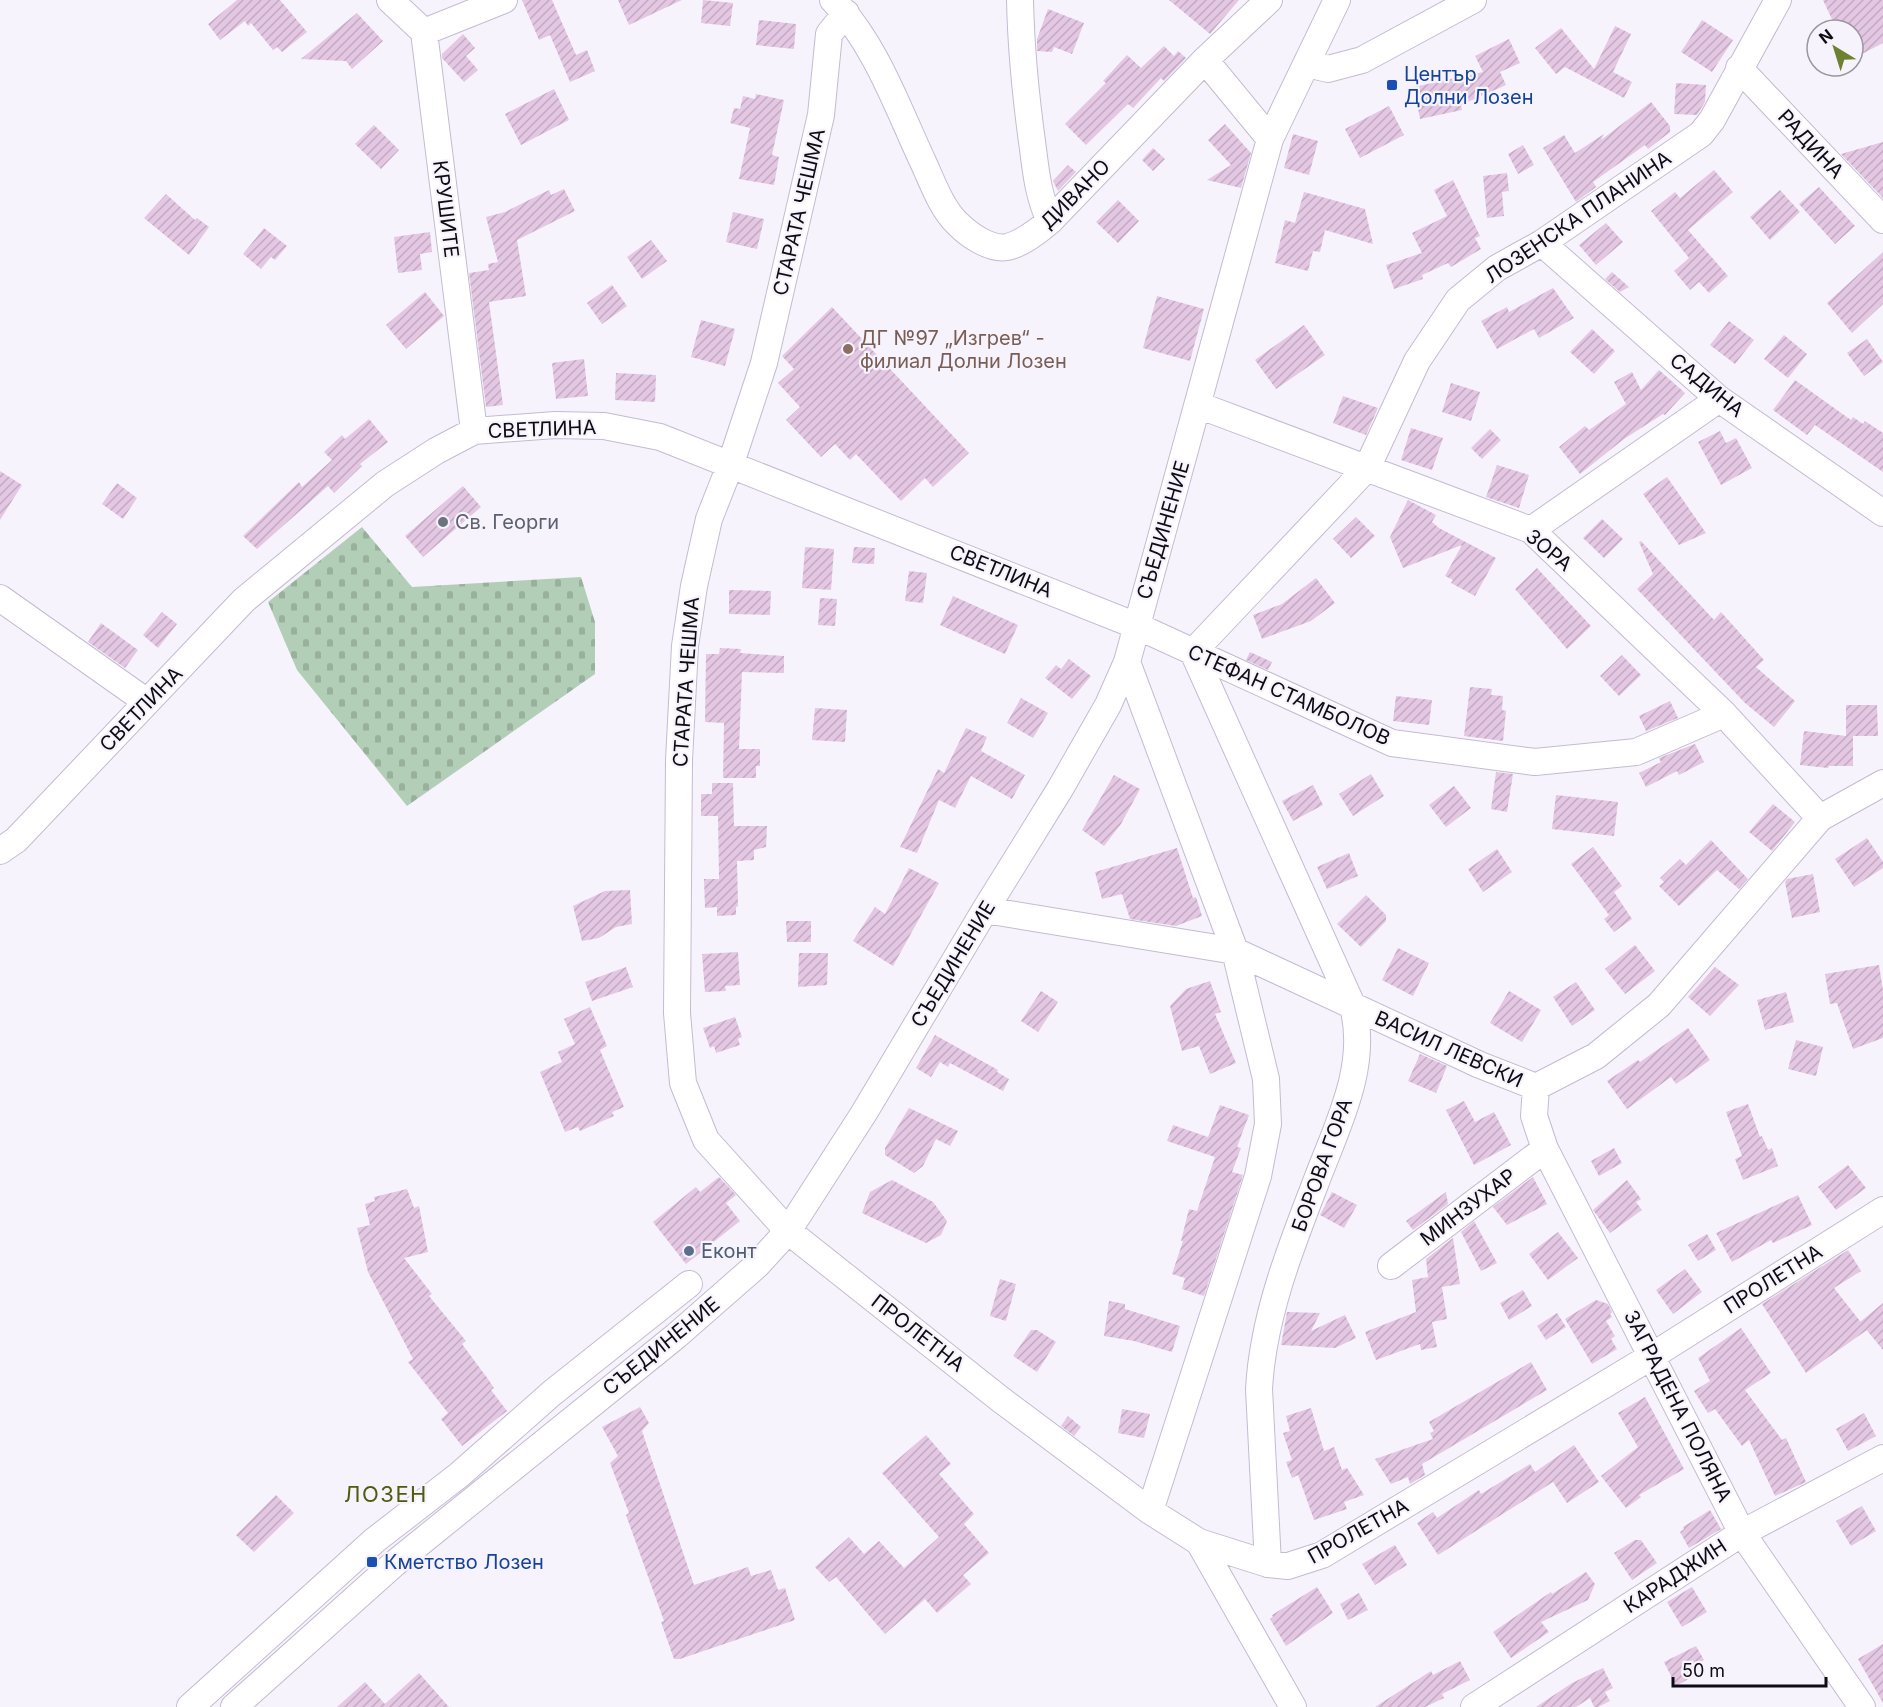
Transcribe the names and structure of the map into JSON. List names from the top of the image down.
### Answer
{
  "streets": {
    "street": [
      "РАДИНА",
      "ДИВАНО",
      "КРУШИТЕ",
      "СТАРАТА ЧЕШМА",
      "ЛОЗЕНСКА ПЛАНИНА",
      "САДИНА",
      "СВЕТЛИНА",
      "СЪЕДИНЕНИЕ",
      "ЗОРА",
      "СТЕФАН СТАМБОЛОВ",
      "ВАСИЛ ЛЕВСКИ",
      "БОРОВА ГОРА",
      "МИНЗУХАР",
      "ПРОЛЕТНА",
      "ЗАГРАДЕНА ПОЛЯНА",
      "КАРАДЖИН"
    ]
  },
  "crossings": [
    ["РАДИНА", "ЛОЗЕНСКА ПЛАНИНА"],
    ["ДИВАНО", "СТАРАТА ЧЕШМА"],
    ["КРУШИТЕ", "СВЕТЛИНА"],
    ["СТАРАТА ЧЕШМА", "СВЕТЛИНА"],
    ["СТАРАТА ЧЕШМА", "СЪЕДИНЕНИЕ"],
    ["СТАРАТА ЧЕШМА", "ПРОЛЕТНА"],
    ["ЛОЗЕНСКА ПЛАНИНА", "САДИНА"],
    ["ЛОЗЕНСКА ПЛАНИНА", "ЗОРА"],
    ["ЛОЗЕНСКА ПЛАНИНА", "СТЕФАН СТАМБОЛОВ"],
    ["ЛОЗЕНСКА ПЛАНИНА", "БОРОВА ГОРА"],
    ["СВЕТЛИНА", "СЪЕДИНЕНИЕ"],
    ["СВЕТЛИНА", "СТЕФАН СТАМБОЛОВ"],
    ["СЪЕДИНЕНИЕ", "ЗОРА"],
    ["СЪЕДИНЕНИЕ", "СТЕФАН СТАМБОЛОВ"],
    ["СЪЕДИНЕНИЕ", "ВАСИЛ ЛЕВСКИ"],
    ["СЪЕДИНЕНИЕ", "ПРОЛЕТНА"],
    ["ЗОРА", "СТЕФАН СТАМБОЛОВ"],
    ["ЗОРА", "ВАСИЛ ЛЕВСКИ"],
    ["СТЕФАН СТАМБОЛОВ", "БОРОВА ГОРА"],
    ["ВАСИЛ ЛЕВСКИ", "БОРОВА ГОРА"],
    ["ВАСИЛ ЛЕВСКИ", "ЗАГРАДЕНА ПОЛЯНА"],
    ["БОРОВА ГОРА", "ПРОЛЕТНА"],
    ["МИНЗУХАР", "ЗАГРАДЕНА ПОЛЯНА"],
    ["ПРОЛЕТНА", "ЗАГРАДЕНА ПОЛЯНА"],
    ["ЗАГРАДЕНА ПОЛЯНА", "КАРАДЖИН"]
  ],
  "districts": ["ЛОЗЕН"],
  "places": {
    "transit": ["Център Долни Лозен", "Кметство Лозен"],
    "other": ["ДГ №97 „Изгрев“ - филиал Долни Лозен", "Св. Георги", "Еконт"]
  },
  "scale_bar": "50 m",
  "north": "top left"
}
